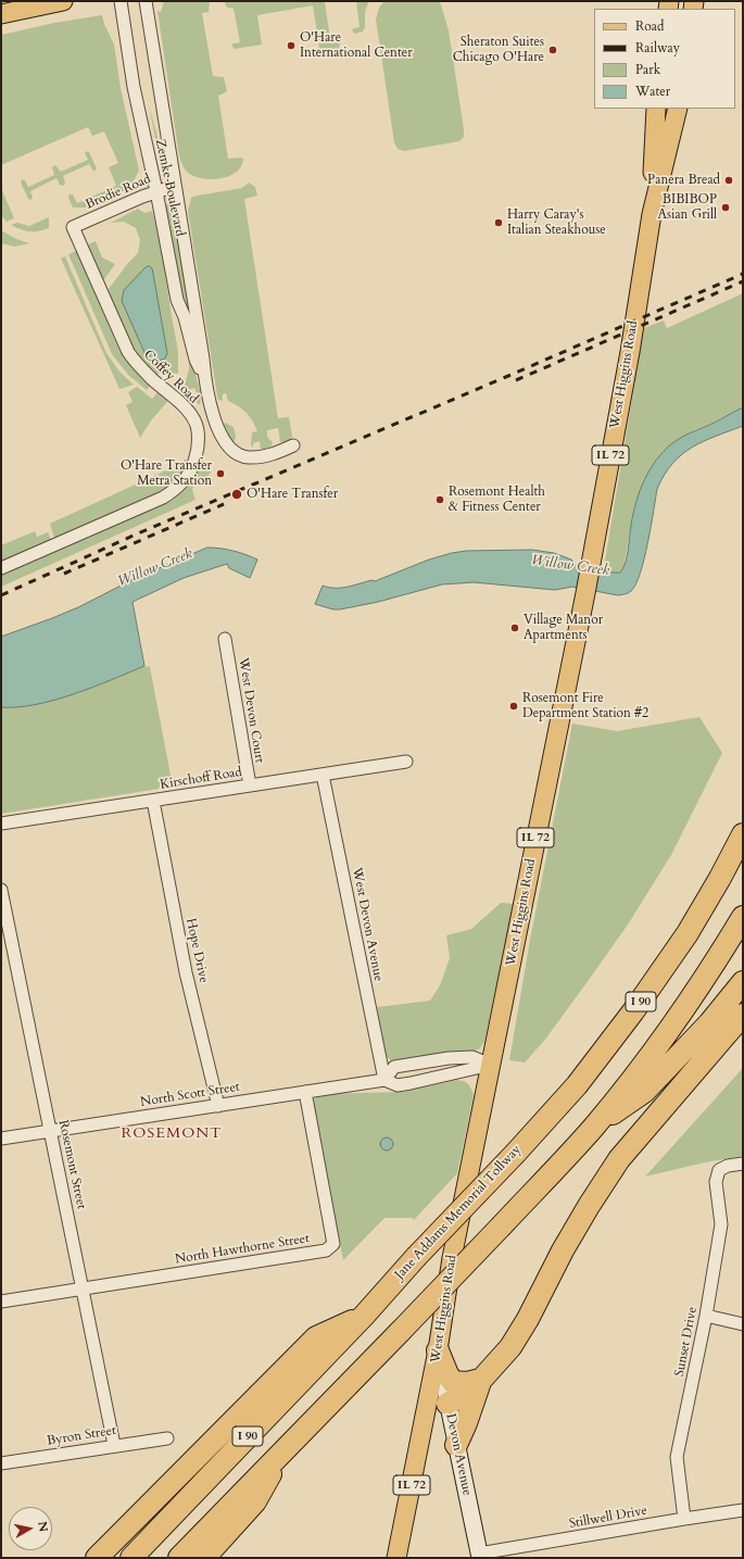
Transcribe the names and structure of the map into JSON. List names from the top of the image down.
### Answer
{
  "streets": {
    "highway": ["I 90", "Jane Addams Memorial Tollway"],
    "main road": ["West Higgins Road", "IL 72", "Devon Avenue"],
    "street": [
      "Zemke Boulevard",
      "Brodie Road",
      "Coffey Road",
      "West Devon Court",
      "Kirschoff Road",
      "West Devon Avenue",
      "Hope Drive",
      "North Scott Street",
      "Rosemont Street",
      "North Hawthorne Street",
      "Sunset Drive",
      "Byron Street",
      "Stillwell Drive"
    ]
  },
  "crossings": [
    ["Zemke Boulevard", "Brodie Road"],
    ["Brodie Road", "Coffey Road"],
    ["West Higgins Road", "North Scott Street"],
    ["West Higgins Road", "Devon Avenue"],
    ["West Devon Court", "Kirschoff Road"],
    ["Kirschoff Road", "West Devon Avenue"],
    ["Kirschoff Road", "Hope Drive"],
    ["West Devon Avenue", "North Scott Street"],
    ["Hope Drive", "North Scott Street"],
    ["North Scott Street", "Rosemont Street"],
    ["North Scott Street", "North Hawthorne Street"],
    ["Rosemont Street", "North Hawthorne Street"],
    ["Rosemont Street", "Byron Street"],
    ["Sunset Drive", "Stillwell Drive"],
    ["Devon Avenue", "Stillwell Drive"]
  ],
  "districts": ["ROSEMONT"],
  "water": ["Willow Creek"],
  "places": [
    "O'Hare International Center",
    "Sheraton Suites Chicago O'Hare",
    "Panera Bread",
    "BIBIBOP Asian Grill",
    "Harry Caray's Italian Steakhouse",
    "O'Hare Transfer Metra Station",
    "O'Hare Transfer",
    "Rosemont Health & Fitness Center",
    "Village Manor Apartments",
    "Rosemont Fire Department Station #2"
  ],
  "legend": [
    "Road",
    "Railway",
    "Park",
    "Water"
  ],
  "north": "right"
}
